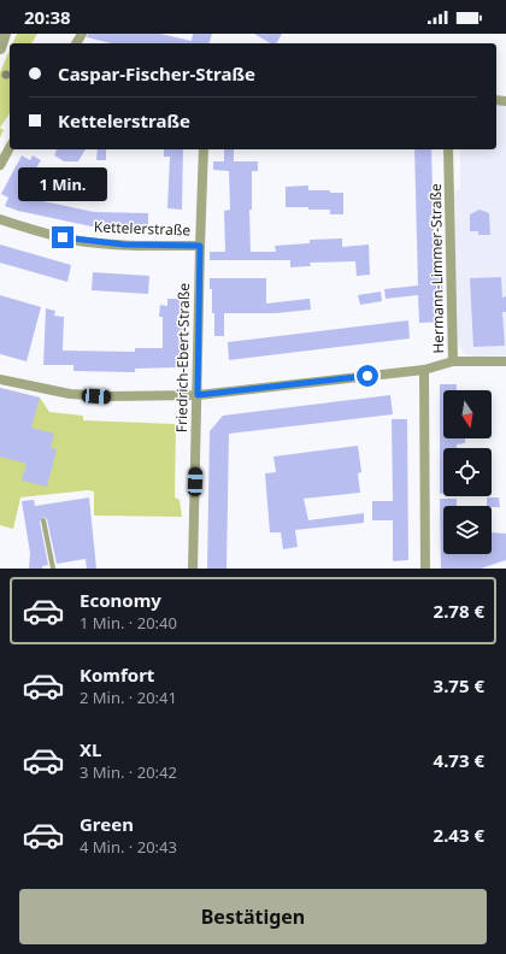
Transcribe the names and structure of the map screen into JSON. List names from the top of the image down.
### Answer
{
  "streets": {
    "street": ["Kettelerstraße", "Hermann-Limmer-Straße", "Friedrich-Ebert-Straße"]
  },
  "crossings": [
    ["Kettelerstraße", "Friedrich-Ebert-Straße"]
  ],
  "north": "bottom",
  "page": {
    "status": "20:38",
    "banner": ["Caspar-Fischer-Straße", "Kettelerstraße"],
    "bubble": "1 Min.",
    "list": [
      {
        "name": "Economy",
        "note": "1 Min. · 20:40",
        "value": "2.78 €"
      },
      {
        "name": "Komfort",
        "note": "2 Min. · 20:41",
        "value": "3.75 €"
      },
      {
        "name": "XL",
        "note": "3 Min. · 20:42",
        "value": "4.73 €"
      },
      {
        "name": "Green",
        "note": "4 Min. · 20:43",
        "value": "2.43 €"
      }
    ],
    "buttons": "Bestätigen"
  }
}
